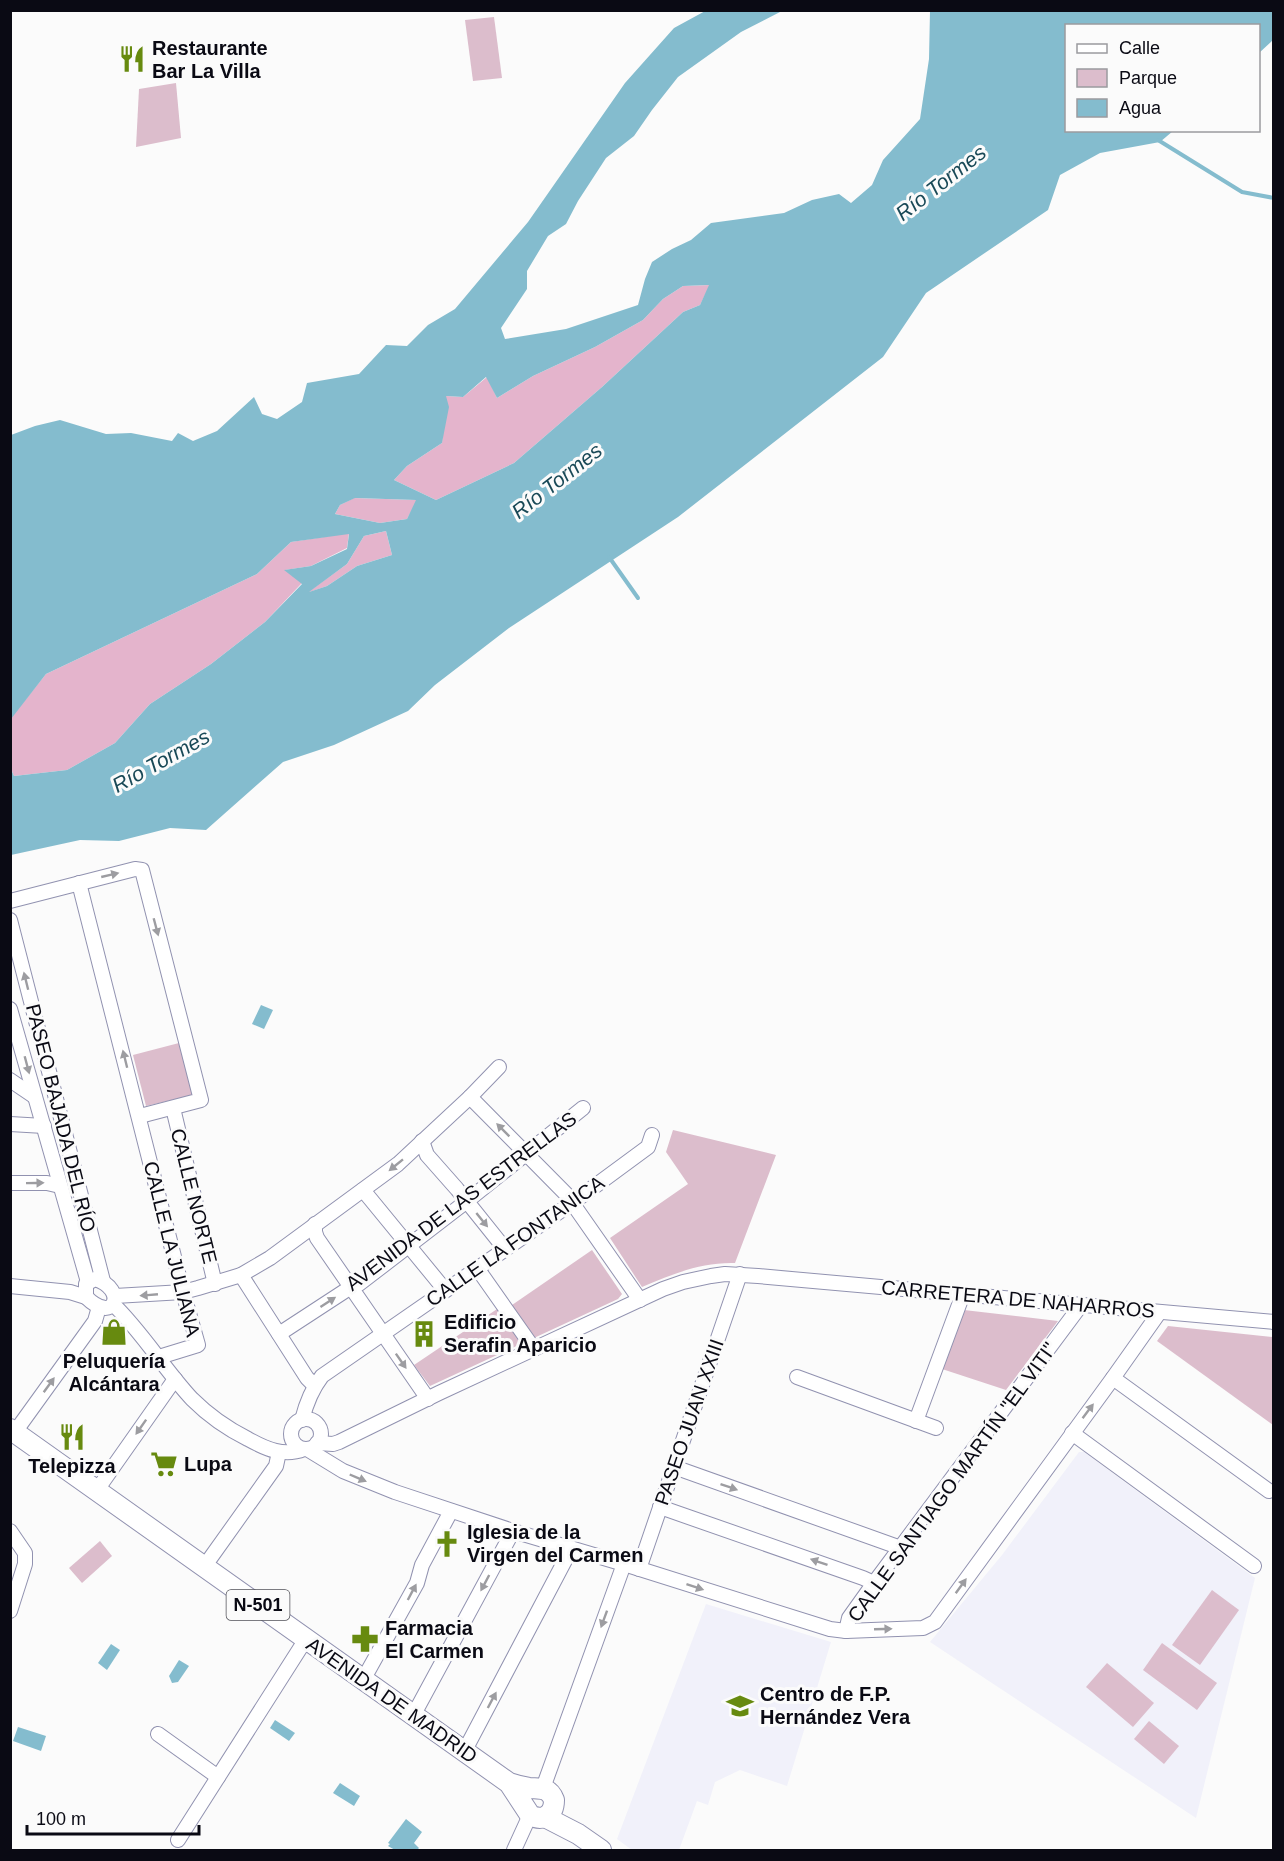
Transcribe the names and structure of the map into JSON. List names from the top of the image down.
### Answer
{
  "streets": {
    "highway": ["N-501", "AVENIDA DE MADRID"],
    "street": [
      "PASEO BAJADA DEL RÍO",
      "CALLE NORTE",
      "AVENIDA DE LAS ESTRELLAS",
      "CALLE LA FONTANICA",
      "CALLE LA JULIANA",
      "CARRETERA DE NAHARROS",
      "PASEO JUAN XXIII",
      "CALLE SANTIAGO MARTÍN \"EL VITI\""
    ]
  },
  "crossings": [
    ["CARRETERA DE NAHARROS", "PASEO JUAN XXIII"],
    ["CARRETERA DE NAHARROS", "CALLE SANTIAGO MARTÍN \"EL VITI\""]
  ],
  "one_way": ["CALLE LA JULIANA"],
  "water": ["Río Tormes"],
  "places": {
    "restaurant": ["Restaurante Bar La Villa", "Telepizza"],
    "shop": ["Peluquería Alcántara"],
    "building": ["Edificio Serafin Aparicio"],
    "supermarket": ["Lupa"],
    "church": ["Iglesia de la Virgen del Carmen"],
    "pharmacy": ["Farmacia El Carmen"],
    "school or university": ["Centro de F.P. Hernández Vera"]
  },
  "legend": ["Calle", "Parque", "Agua"],
  "scale_bar": "100 m"
}
